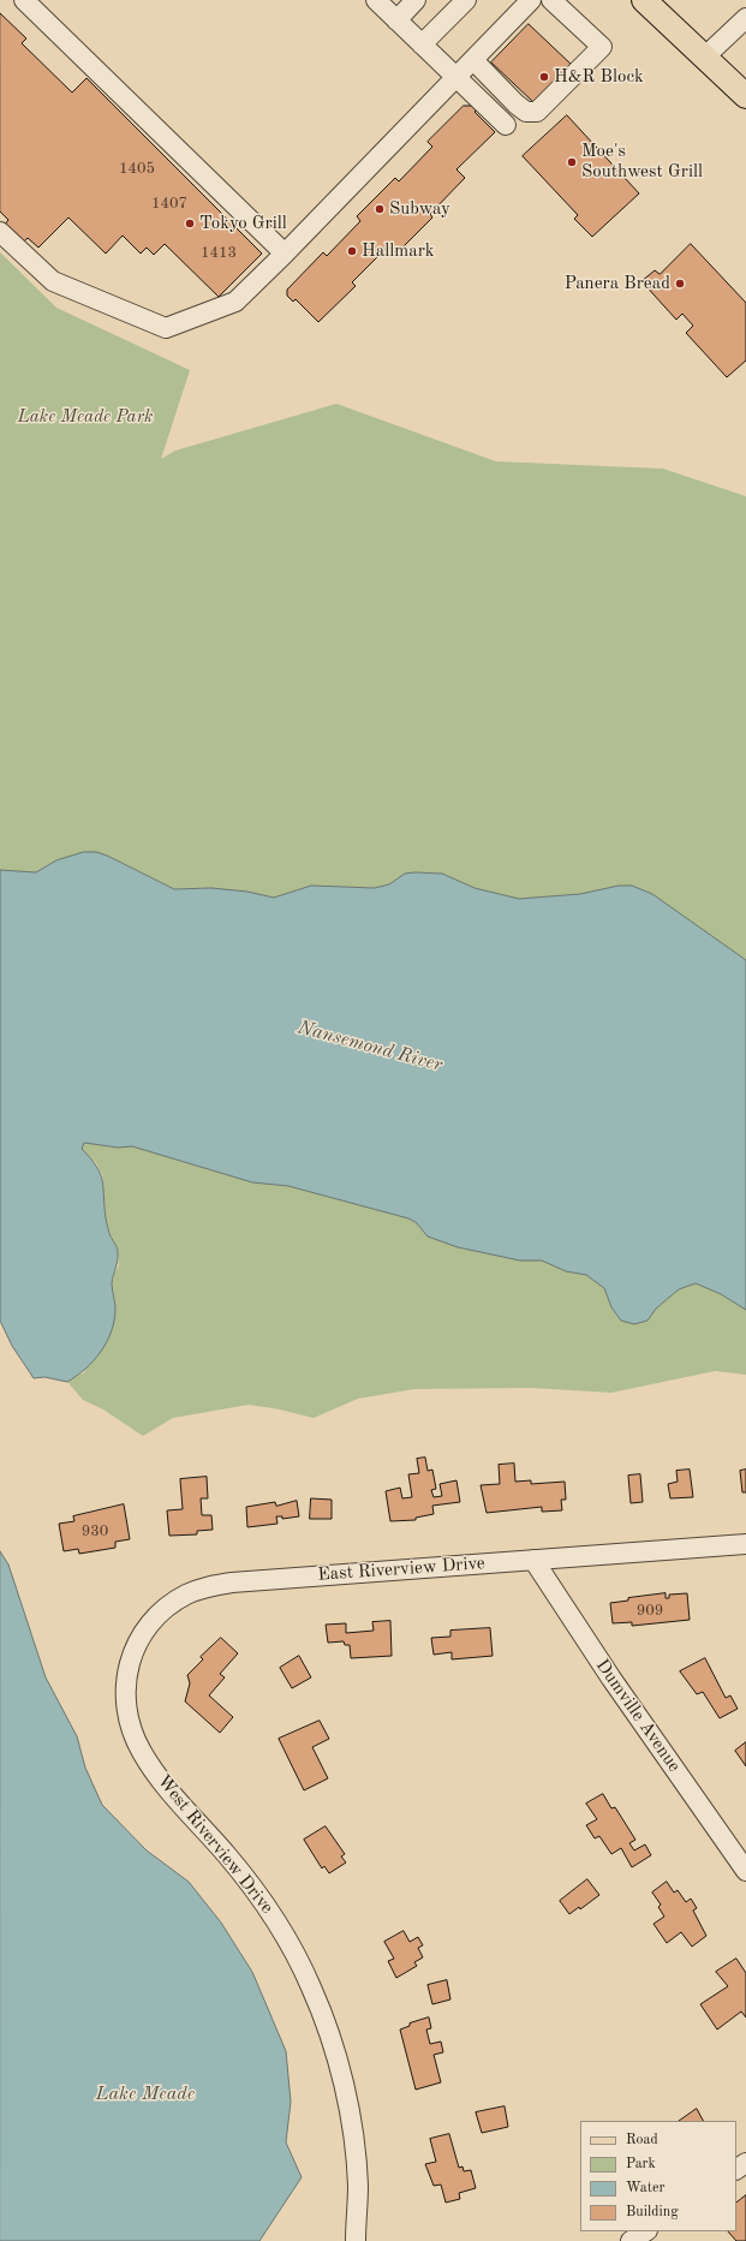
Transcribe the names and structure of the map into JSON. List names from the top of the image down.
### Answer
{
  "streets": {
    "street": ["East Riverview Drive", "Dumville Avenue", "West Riverview Drive"]
  },
  "crossings": [
    ["East Riverview Drive", "Dumville Avenue"],
    ["East Riverview Drive", "West Riverview Drive"]
  ],
  "water": ["Nansemond River", "Lake Meade"],
  "parks": ["Lake Meade Park"],
  "places": [
    "H&R Block",
    "Moe's Southwest Grill",
    "Subway",
    "Tokyo Grill",
    "Hallmark",
    "Panera Bread"
  ],
  "house_numbers": [
    "1405",
    "1407",
    "1413",
    "930",
    "909"
  ],
  "legend": [
    "Road",
    "Park",
    "Water",
    "Building"
  ]
}
